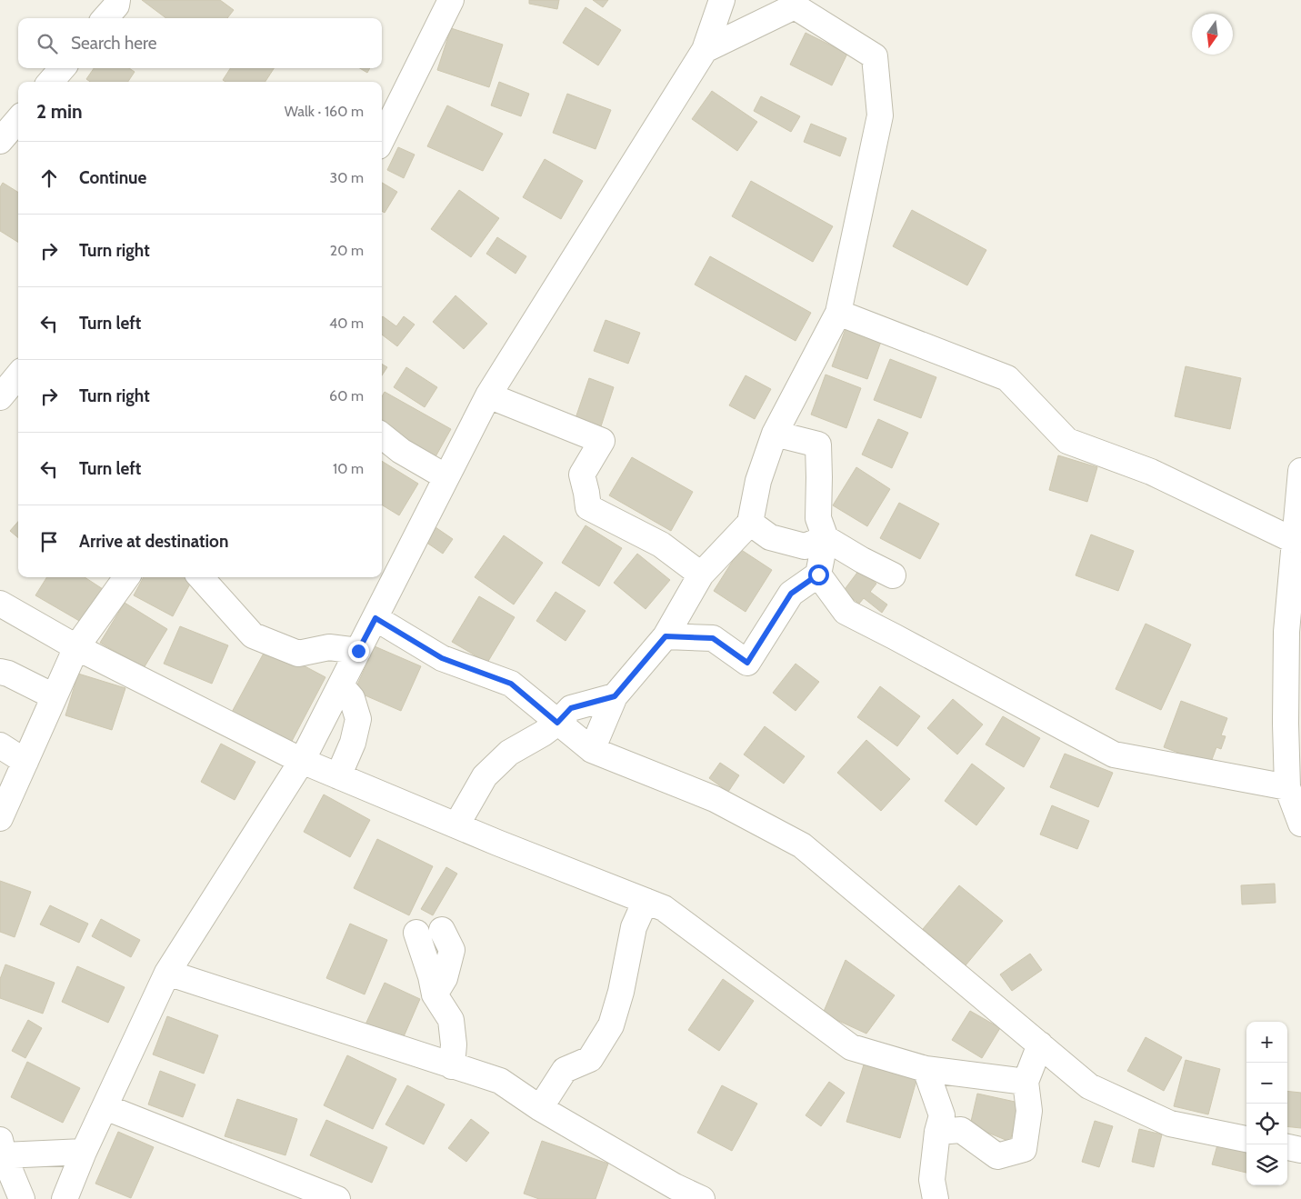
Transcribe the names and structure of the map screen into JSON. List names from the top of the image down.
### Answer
{
  "north": "bottom",
  "page": {
    "search": "Search here",
    "heading": ["2 min", "Walk · 160 m"],
    "list": [
      ["Continue", "30 m"],
      ["Turn right", "20 m"],
      ["Turn left", "40 m"],
      ["Turn right", "60 m"],
      ["Turn left", "10 m"],
      "Arrive at destination"
    ],
    "map_buttons": ["+", "−"]
  }
}
